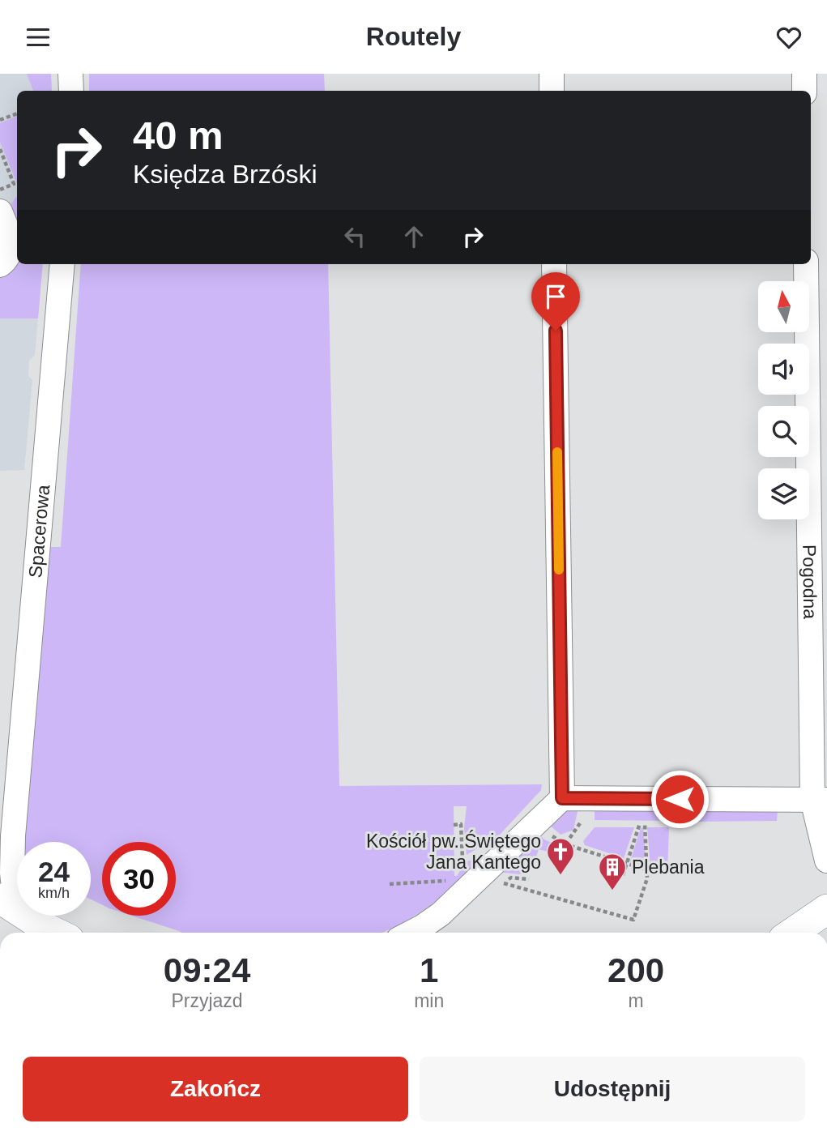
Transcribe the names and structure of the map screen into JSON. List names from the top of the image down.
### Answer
{
  "streets": {
    "street": ["Spacerowa", "Pogodna"]
  },
  "places": {
    "church": ["Kościół pw. Świętego Jana Kantego"],
    "building": ["Plebania"]
  },
  "north": "top",
  "page": {
    "header": "Routely",
    "turn": ["40 m", "Księdza Brzóski"],
    "speed": "24 km/h",
    "limit": "30",
    "eta": [
      "09:24",
      "Przyjazd",
      "1",
      "min",
      "200",
      "m"
    ],
    "buttons": ["Zakończ", "Udostępnij"]
  }
}
